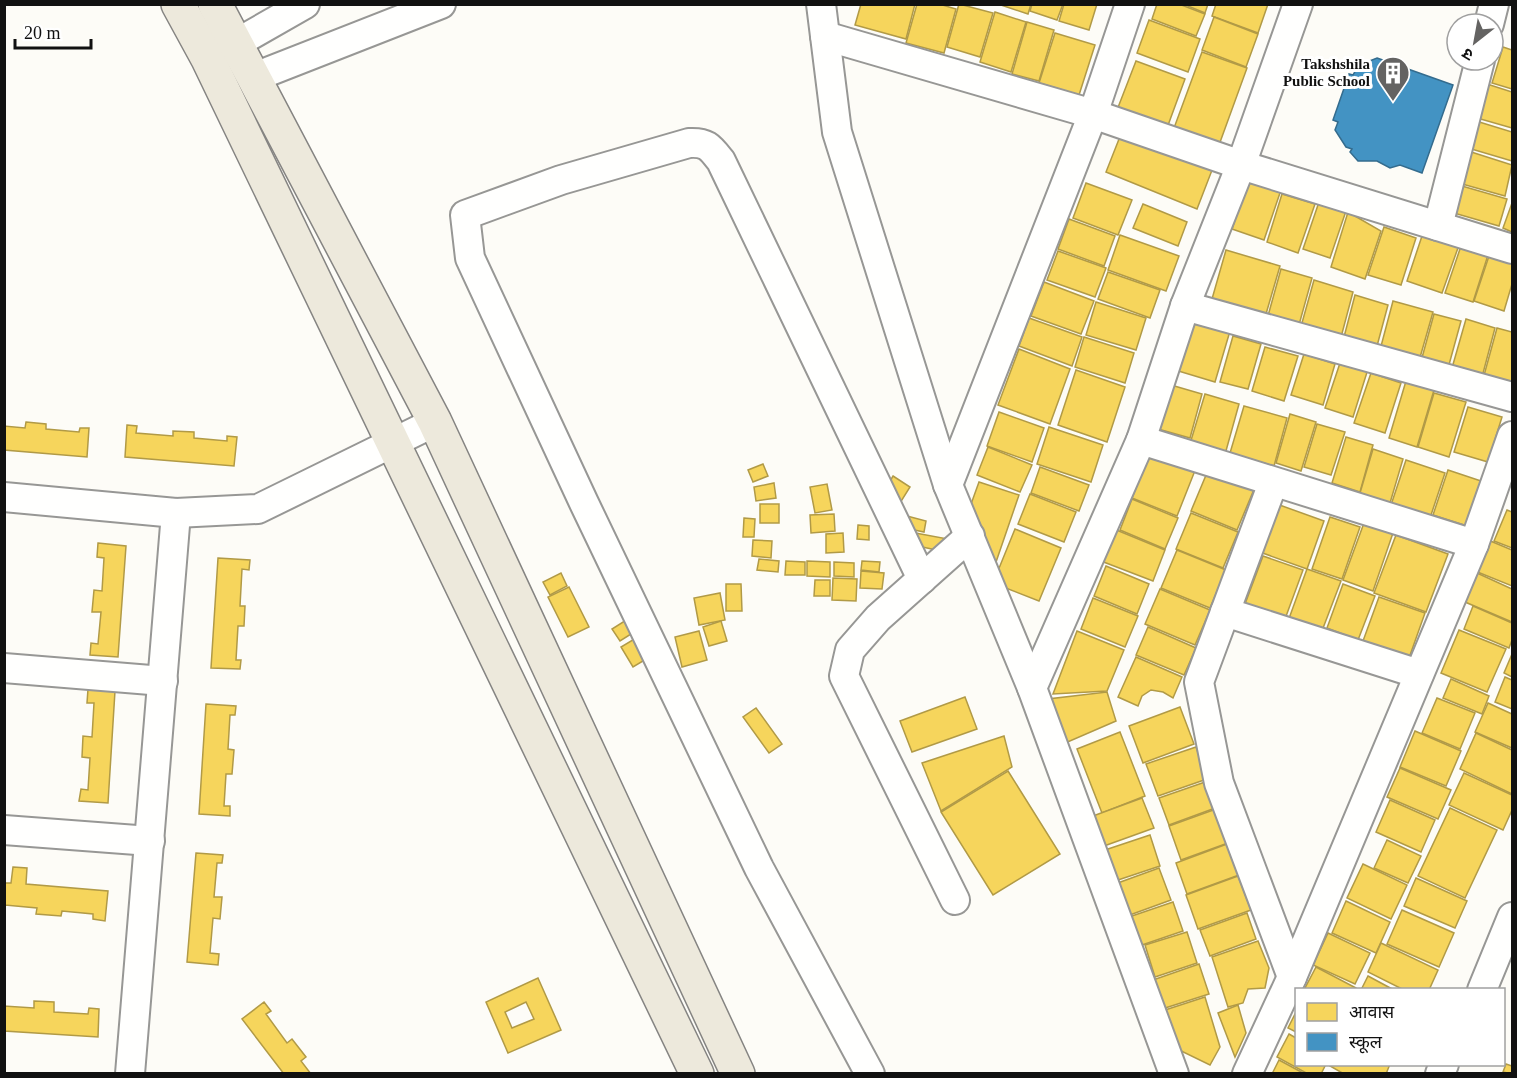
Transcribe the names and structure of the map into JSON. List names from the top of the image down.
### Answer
{
  "places": {
    "building": ["Takshshila Public School"]
  },
  "legend": ["आवास", "स्कूल"],
  "scale_bar": "20 m",
  "north": "bottom left"
}
